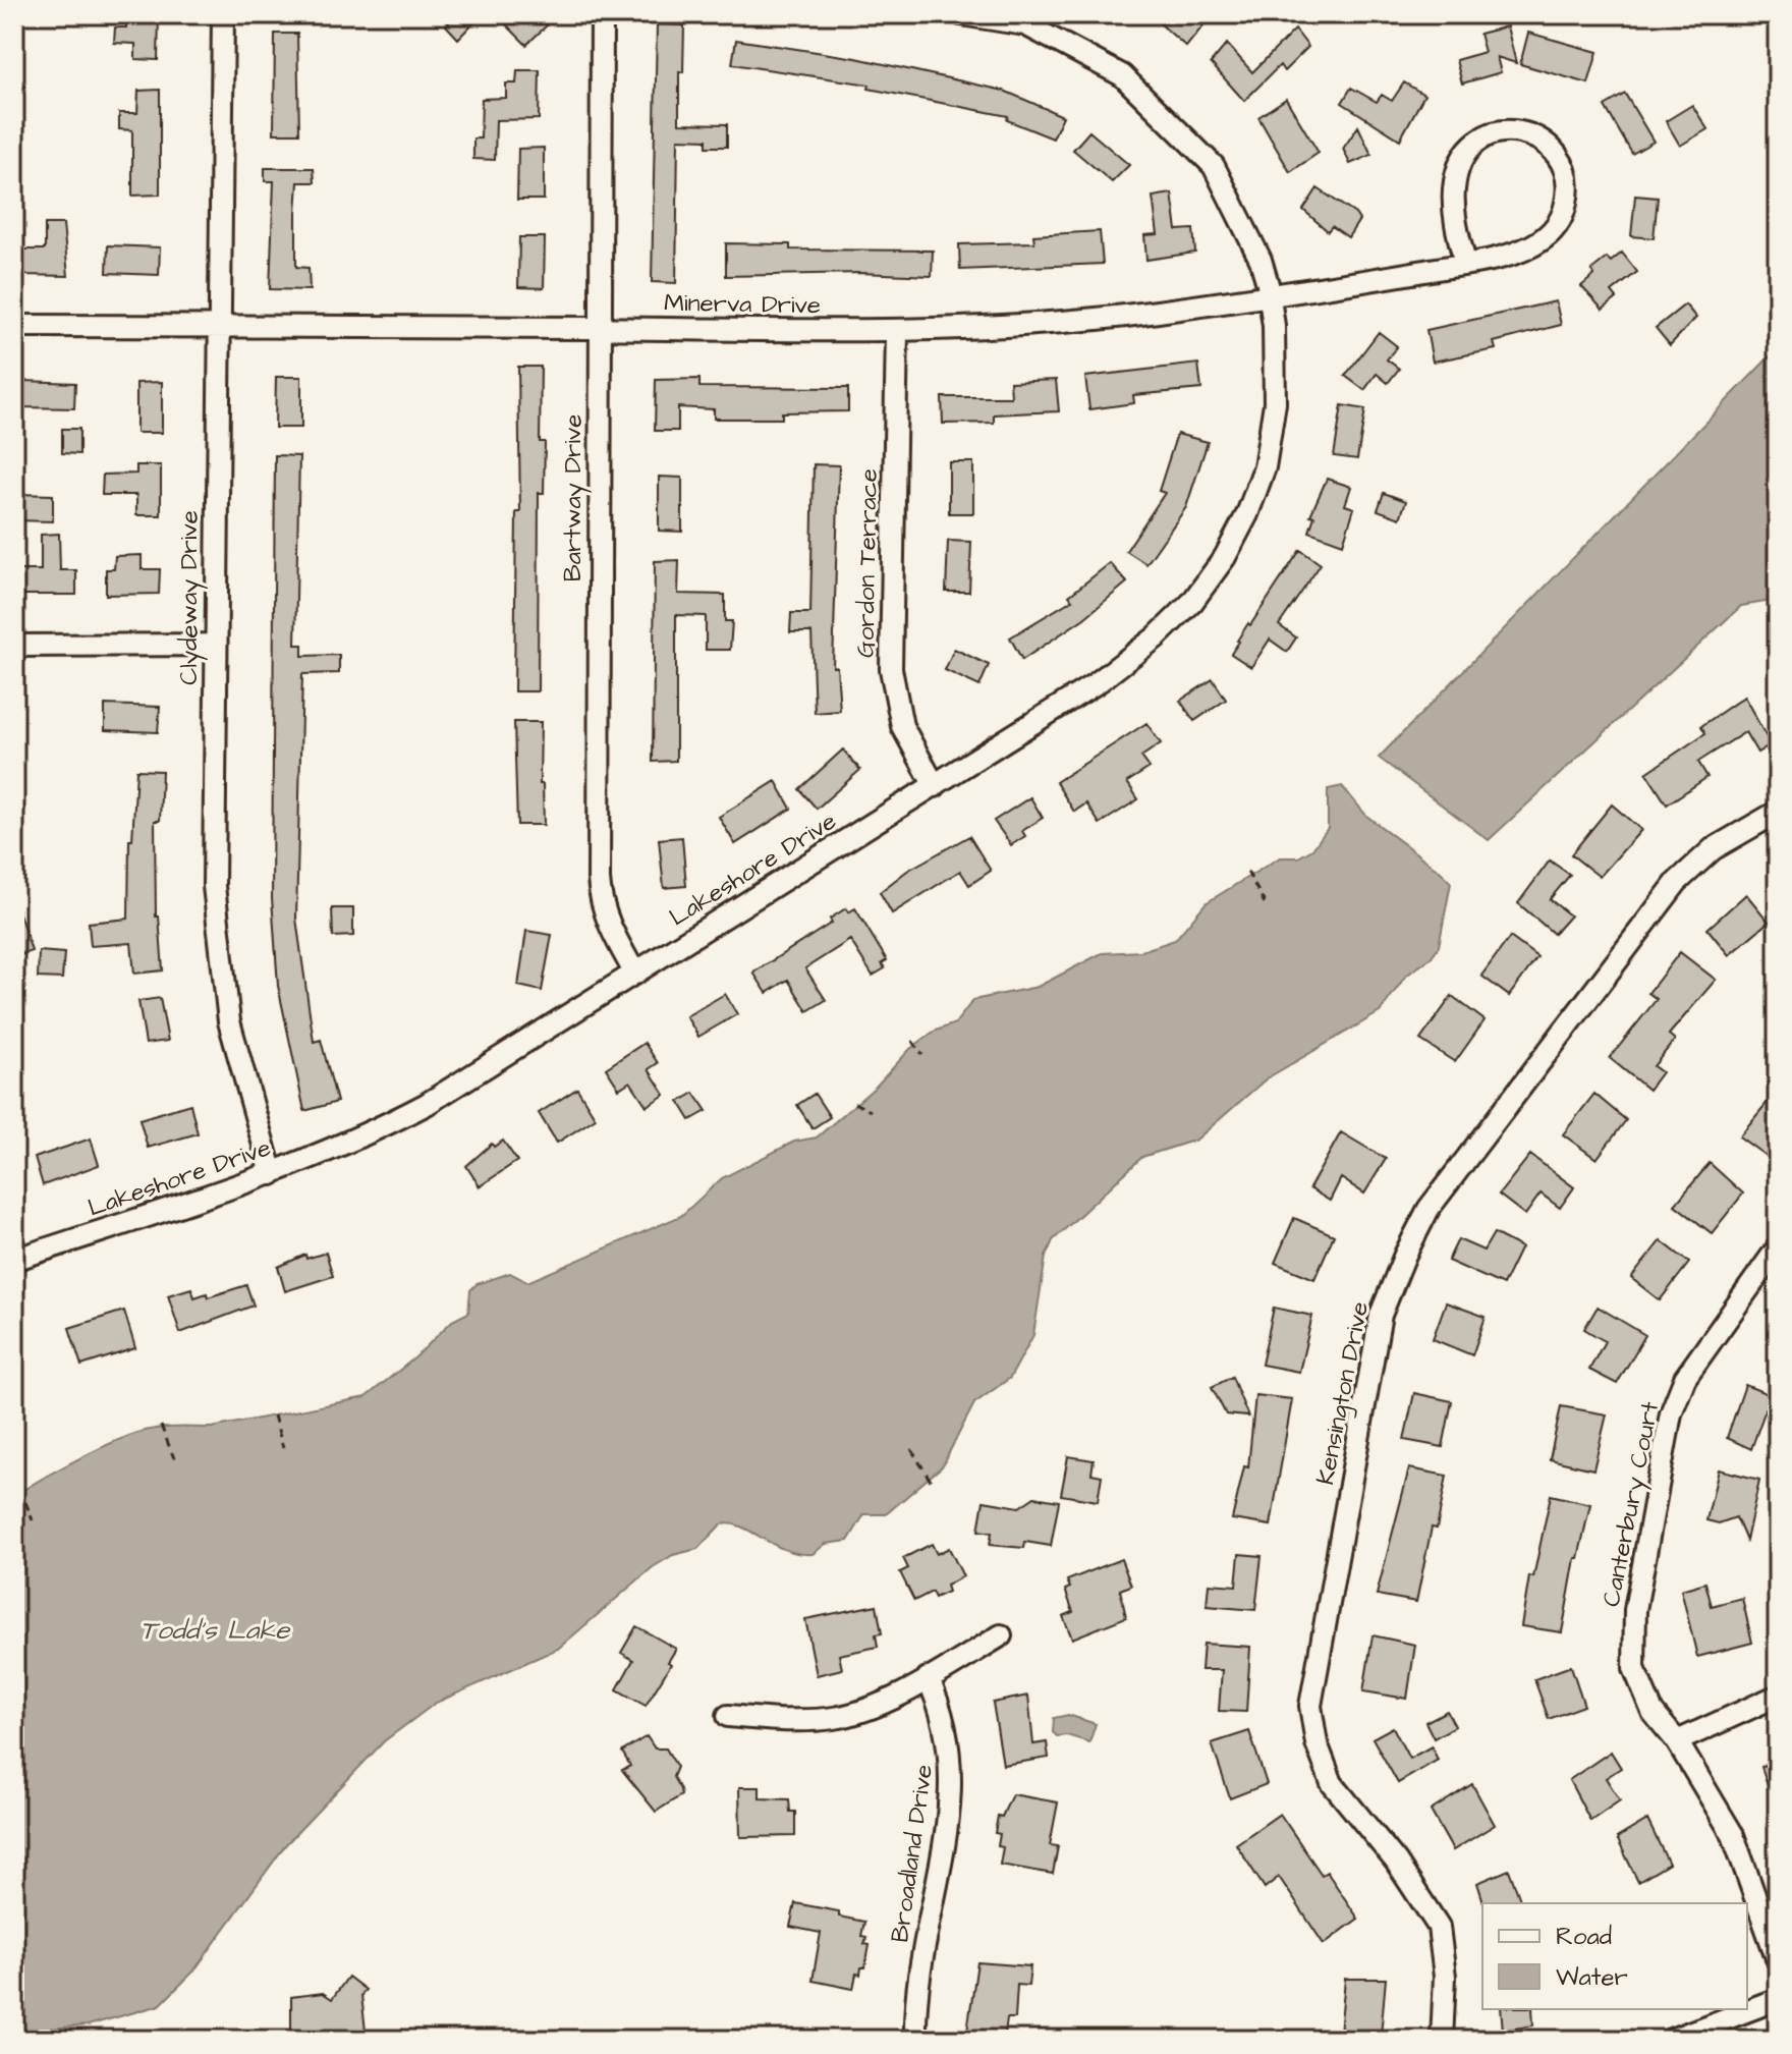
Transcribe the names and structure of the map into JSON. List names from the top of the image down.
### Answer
{
  "streets": {
    "street": [
      "Minerva Drive",
      "Bartway Drive",
      "Gordon Terrace",
      "Clydeway Drive",
      "Lakeshore Drive",
      "Kensington Drive",
      "Canterbury Court",
      "Broadland Drive"
    ]
  },
  "crossings": [
    ["Minerva Drive", "Bartway Drive"],
    ["Minerva Drive", "Gordon Terrace"],
    ["Minerva Drive", "Clydeway Drive"],
    ["Minerva Drive", "Lakeshore Drive"],
    ["Bartway Drive", "Lakeshore Drive"],
    ["Gordon Terrace", "Lakeshore Drive"],
    ["Clydeway Drive", "Lakeshore Drive"]
  ],
  "water": ["Todd's Lake"],
  "legend": ["Road", "Water"]
}
